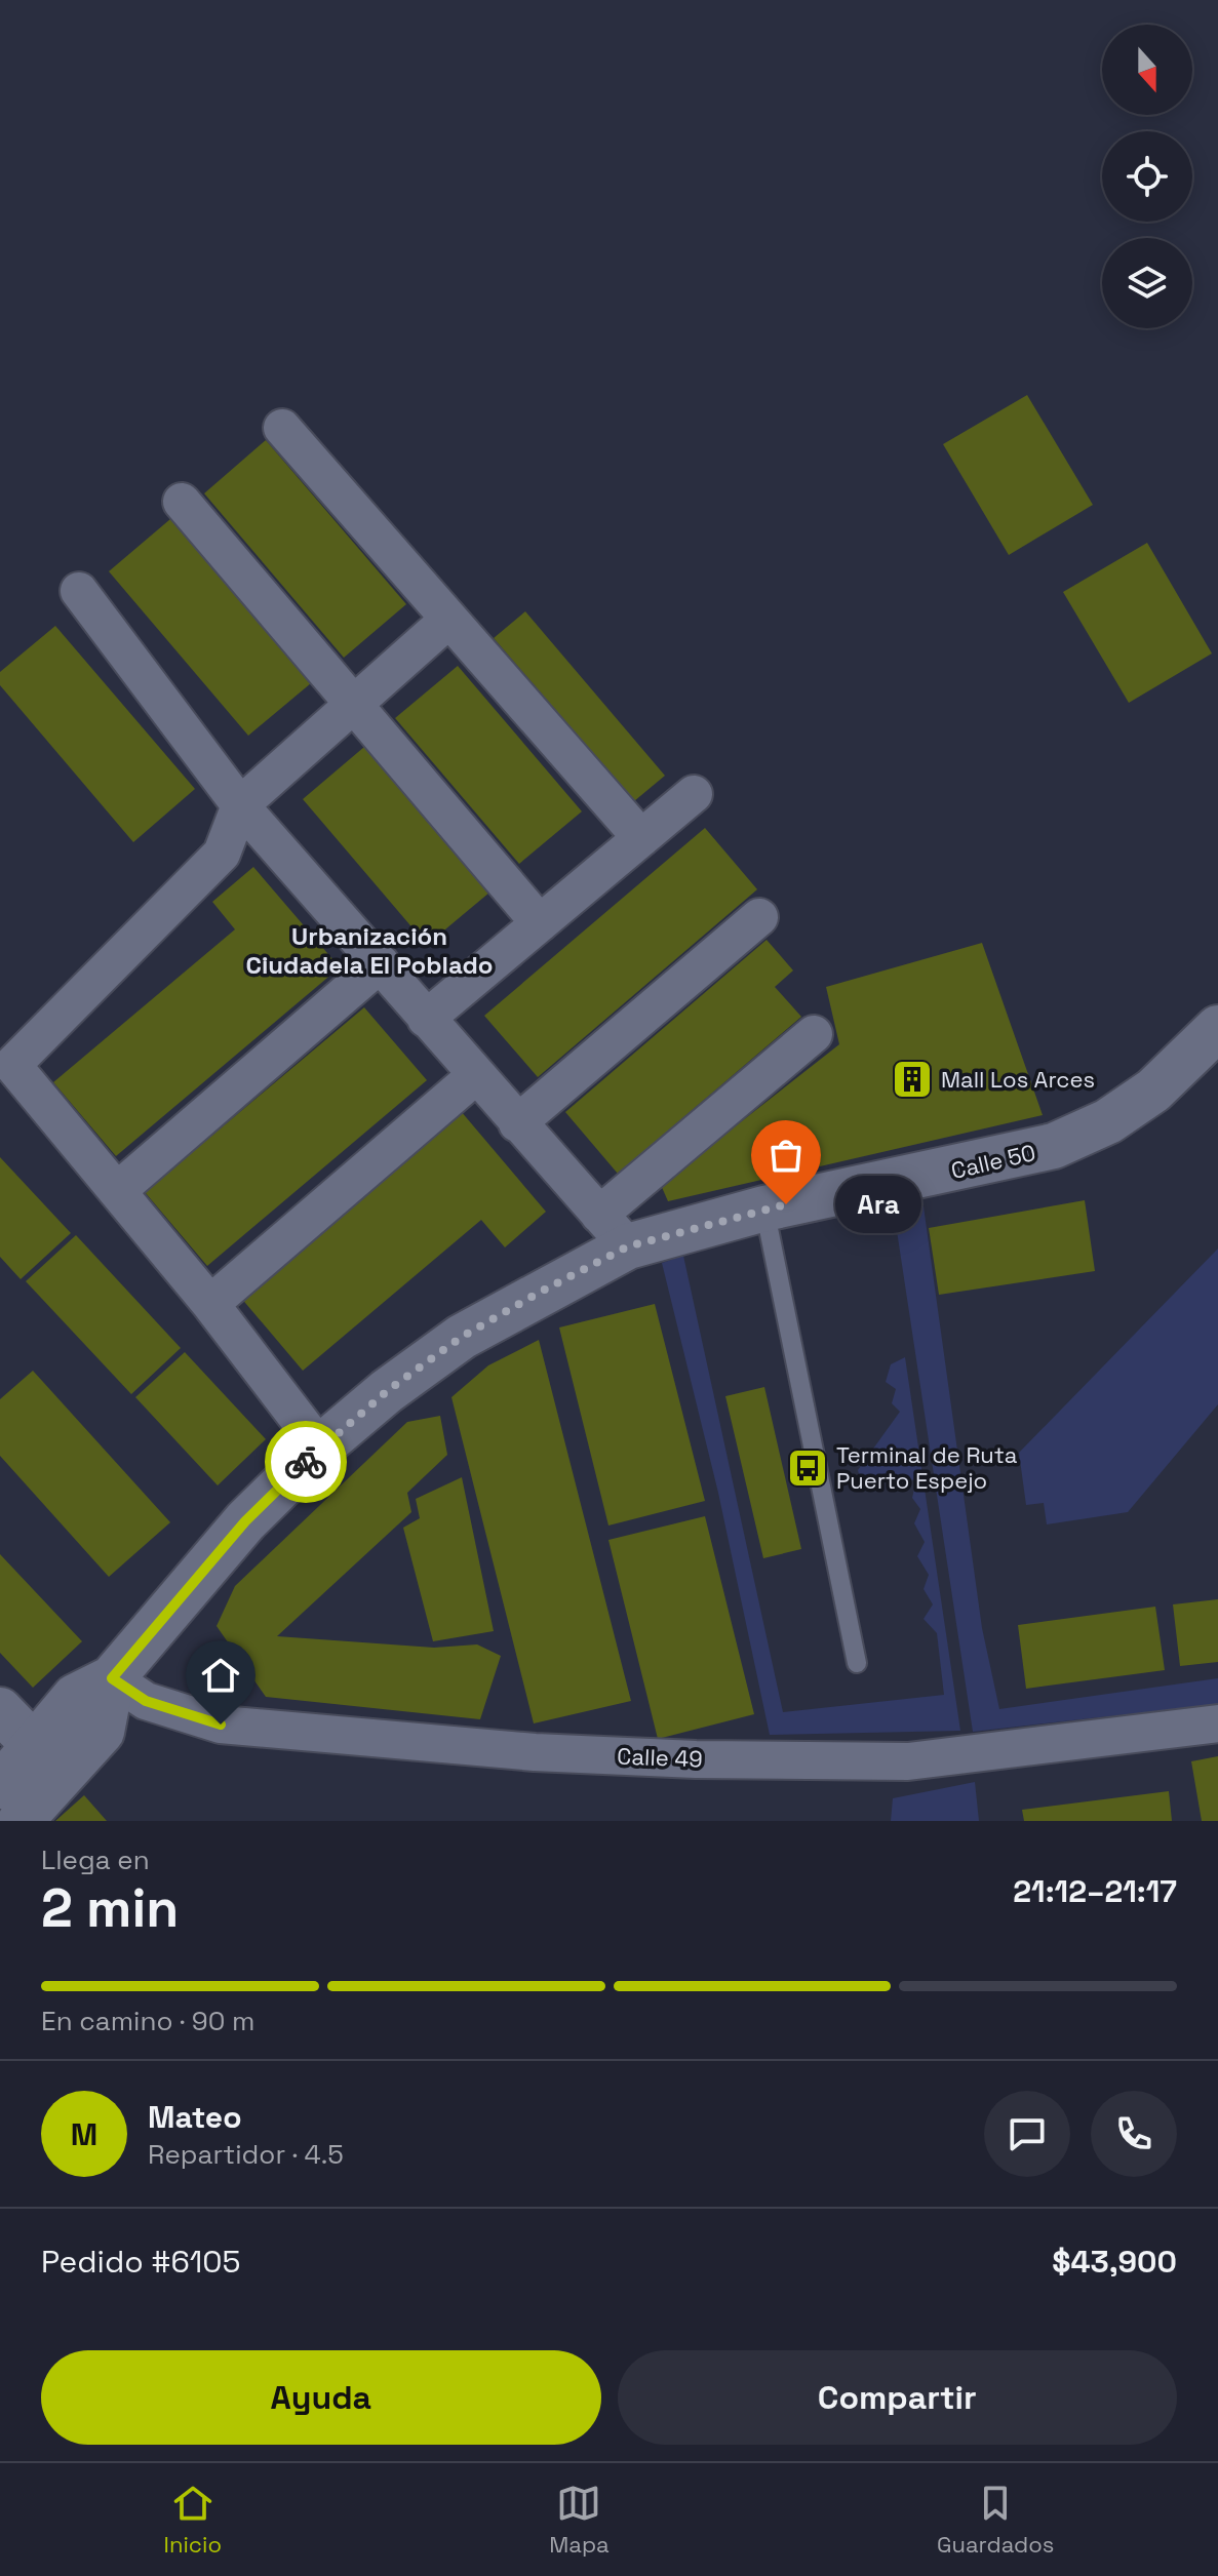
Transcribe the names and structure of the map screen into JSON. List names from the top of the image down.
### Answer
{
  "streets": {
    "main road": ["Calle 50"],
    "street": ["Calle 49"]
  },
  "crossings": [
    ["Calle 50", "Calle 49"]
  ],
  "districts": ["Urbanización Ciudadela El Poblado"],
  "places": {
    "building": ["Mall Los Arces"],
    "other": ["Ara"],
    "bus stop": ["Terminal de Ruta Puerto Espejo"]
  },
  "north": "bottom",
  "page": {
    "bubble": "Ara",
    "heading": ["2 min", "Llega en", "21:12–21:17"],
    "panel": [
      "Mateo",
      "Repartidor · 4.5",
      "Pedido #6105",
      "$43,900"
    ],
    "bar": "En camino · 90 m",
    "round": "M",
    "buttons": ["Ayuda", "Compartir"],
    "tabs": ["Inicio", "Mapa", "Guardados"]
  }
}
